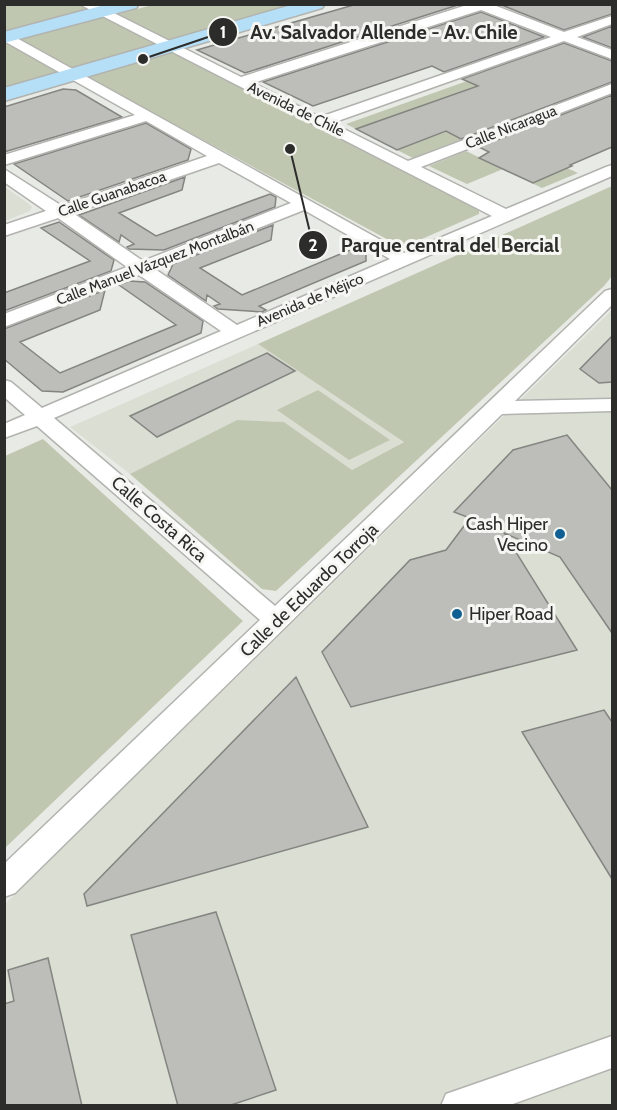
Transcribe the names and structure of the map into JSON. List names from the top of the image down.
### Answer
{
  "streets": {
    "street": [
      "Avenida de Chile",
      "Calle Nicaragua",
      "Calle Guanabacoa",
      "Calle Manuel Vázquez Montalbán",
      "Avenida de Méjico",
      "Calle Costa Rica",
      "Calle de Eduardo Torroja"
    ]
  },
  "crossings": [
    ["Avenida de Chile", "Calle Nicaragua"],
    ["Avenida de Chile", "Avenida de Méjico"],
    ["Avenida de Méjico", "Calle Costa Rica"],
    ["Calle Costa Rica", "Calle de Eduardo Torroja"]
  ],
  "places": [
    "Av. Salvador Allende - Av. Chile",
    "Parque central del Bercial",
    "Cash Hiper Vecino",
    "Hiper Road"
  ]
}
